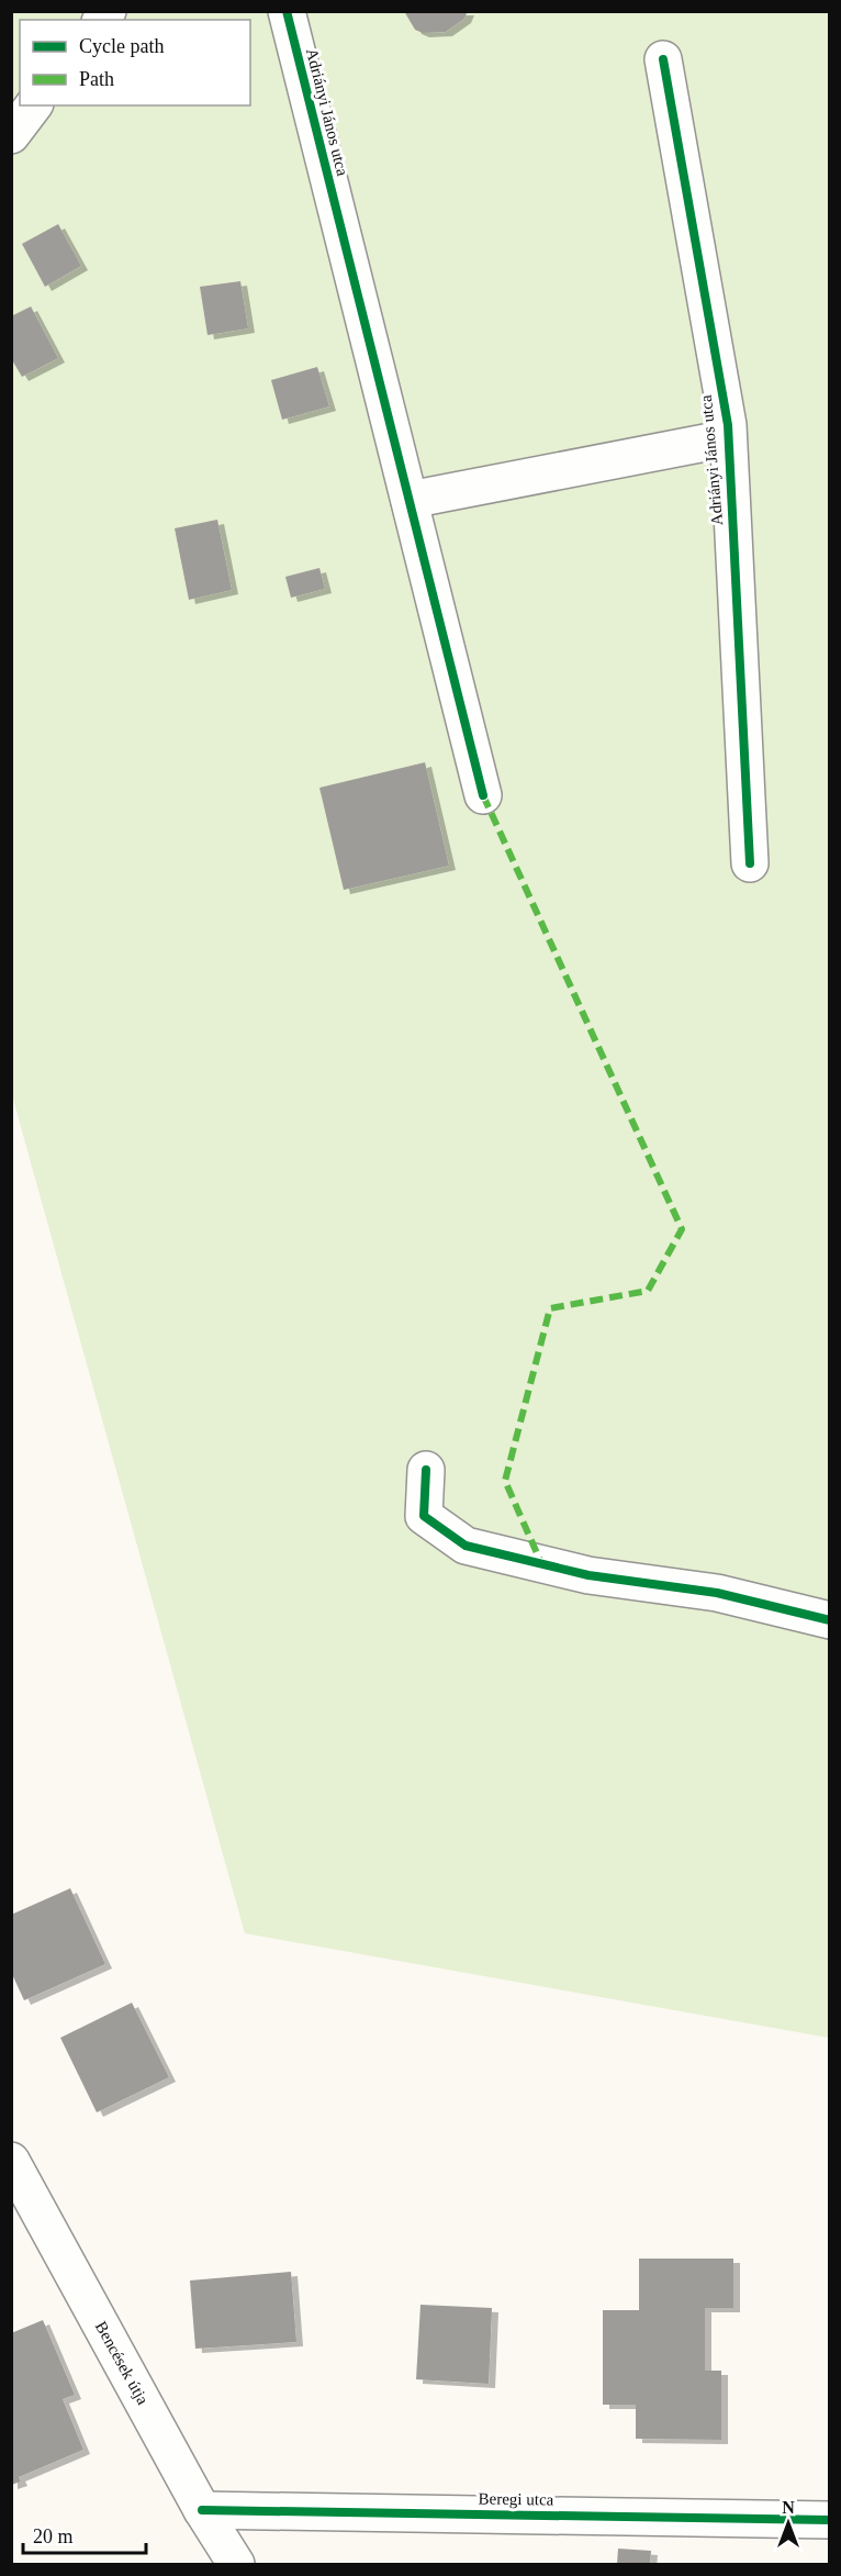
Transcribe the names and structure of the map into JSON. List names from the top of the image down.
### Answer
{
  "streets": {
    "street": ["Adriányi János utca", "Bencések útja", "Beregi utca"]
  },
  "crossings": [
    ["Bencések útja", "Beregi utca"]
  ],
  "legend": ["Cycle path", "Path"],
  "scale_bar": "20 m",
  "north": "top"
}
